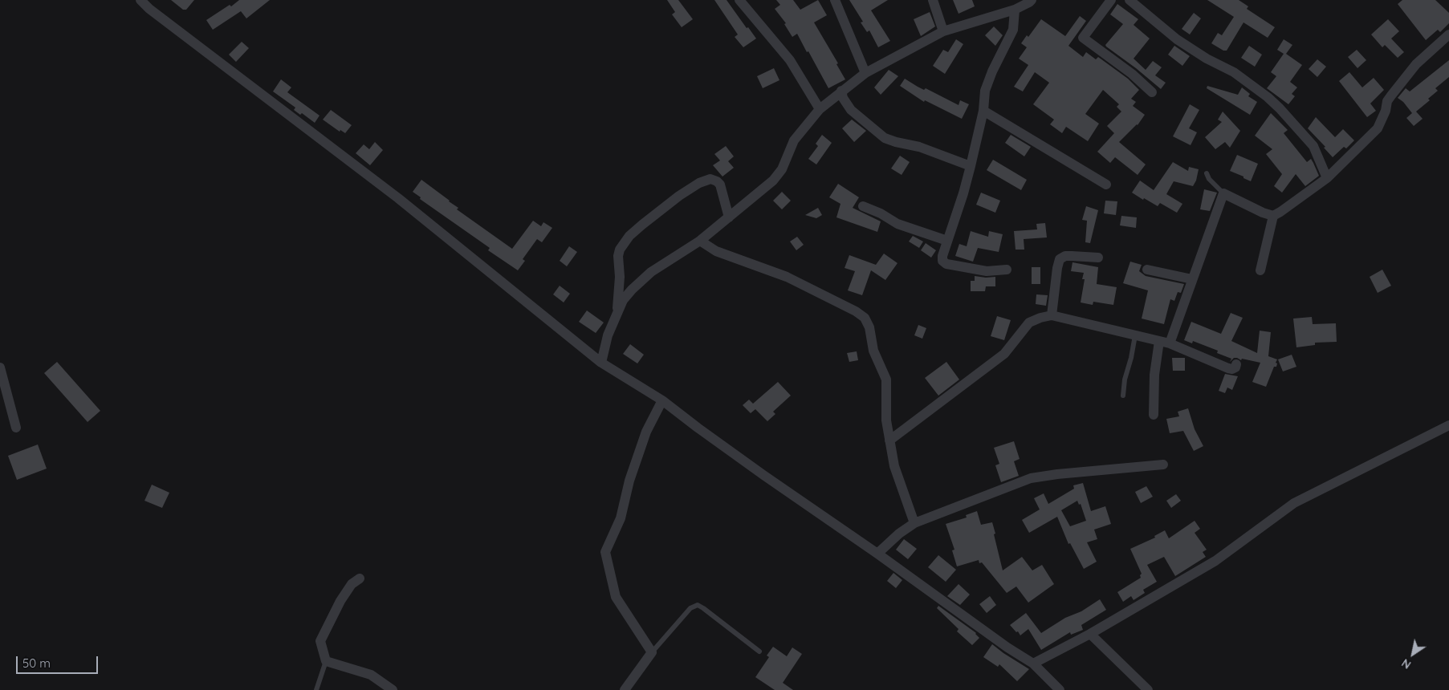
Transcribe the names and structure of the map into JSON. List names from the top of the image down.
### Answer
{
  "scale_bar": "50 m",
  "north": "bottom left"
}
